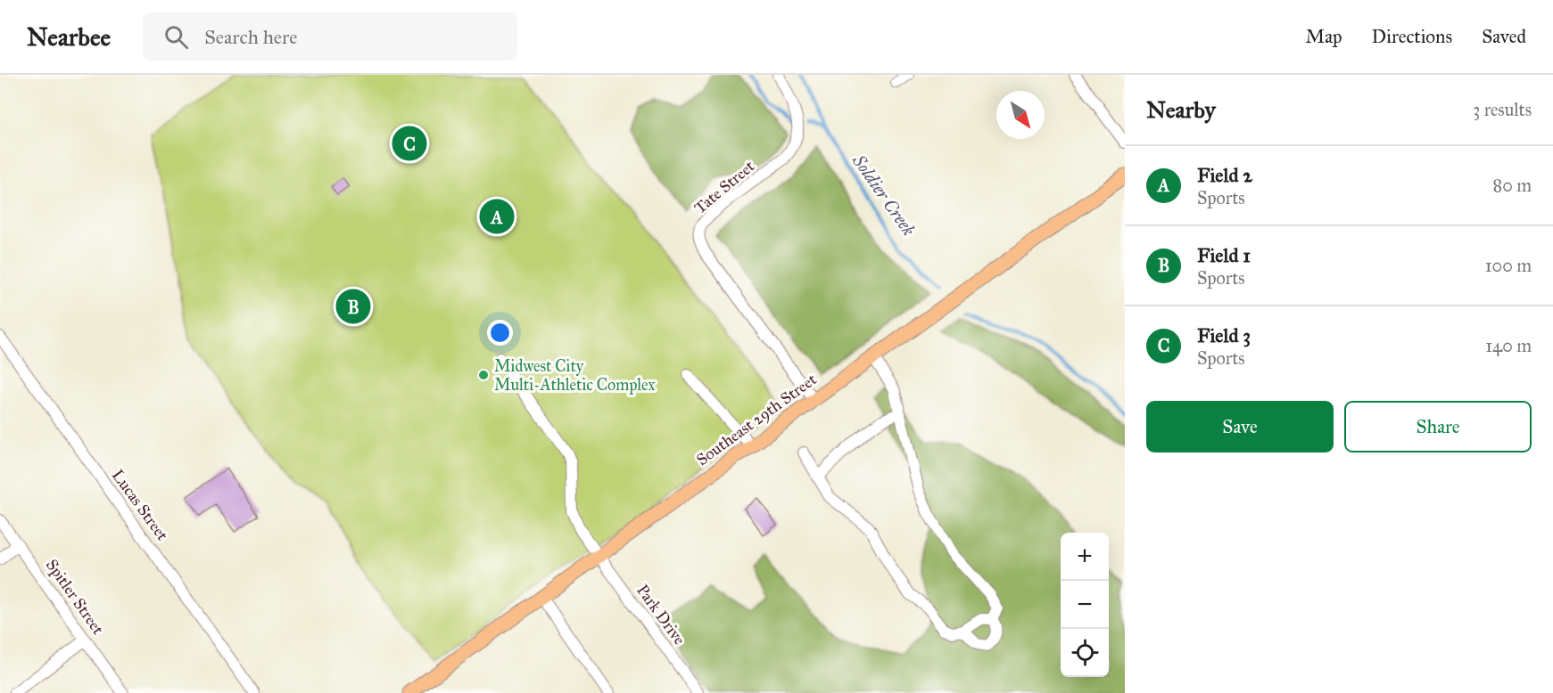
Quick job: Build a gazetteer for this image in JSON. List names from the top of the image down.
{
  "streets": {
    "main road": ["Southeast 29th Street"],
    "street": [
      "Tate Street",
      "Lucas Street",
      "Spitler Street",
      "Park Drive"
    ]
  },
  "crossings": [
    ["Tate Street", "Southeast 29th Street"],
    ["Southeast 29th Street", "Park Drive"]
  ],
  "water": ["Soldier Creek"],
  "places": ["Midwest City Multi-Athletic Complex"],
  "north": "bottom right",
  "page": {
    "header": "Nearbee",
    "search": "Search here",
    "nav": ["Map", "Directions", "Saved"],
    "heading": ["Nearby", "3 results"],
    "pins": ["C", "A", "B"],
    "list": [
      {
        "mark": "A",
        "name": "Field 2",
        "note": "Sports",
        "value": "80 m"
      },
      {
        "mark": "B",
        "name": "Field 1",
        "note": "Sports",
        "value": "100 m"
      },
      {
        "mark": "C",
        "name": "Field 3",
        "note": "Sports",
        "value": "140 m"
      }
    ],
    "buttons": ["Save", "Share"],
    "map_buttons": ["+", "−"]
  }
}
